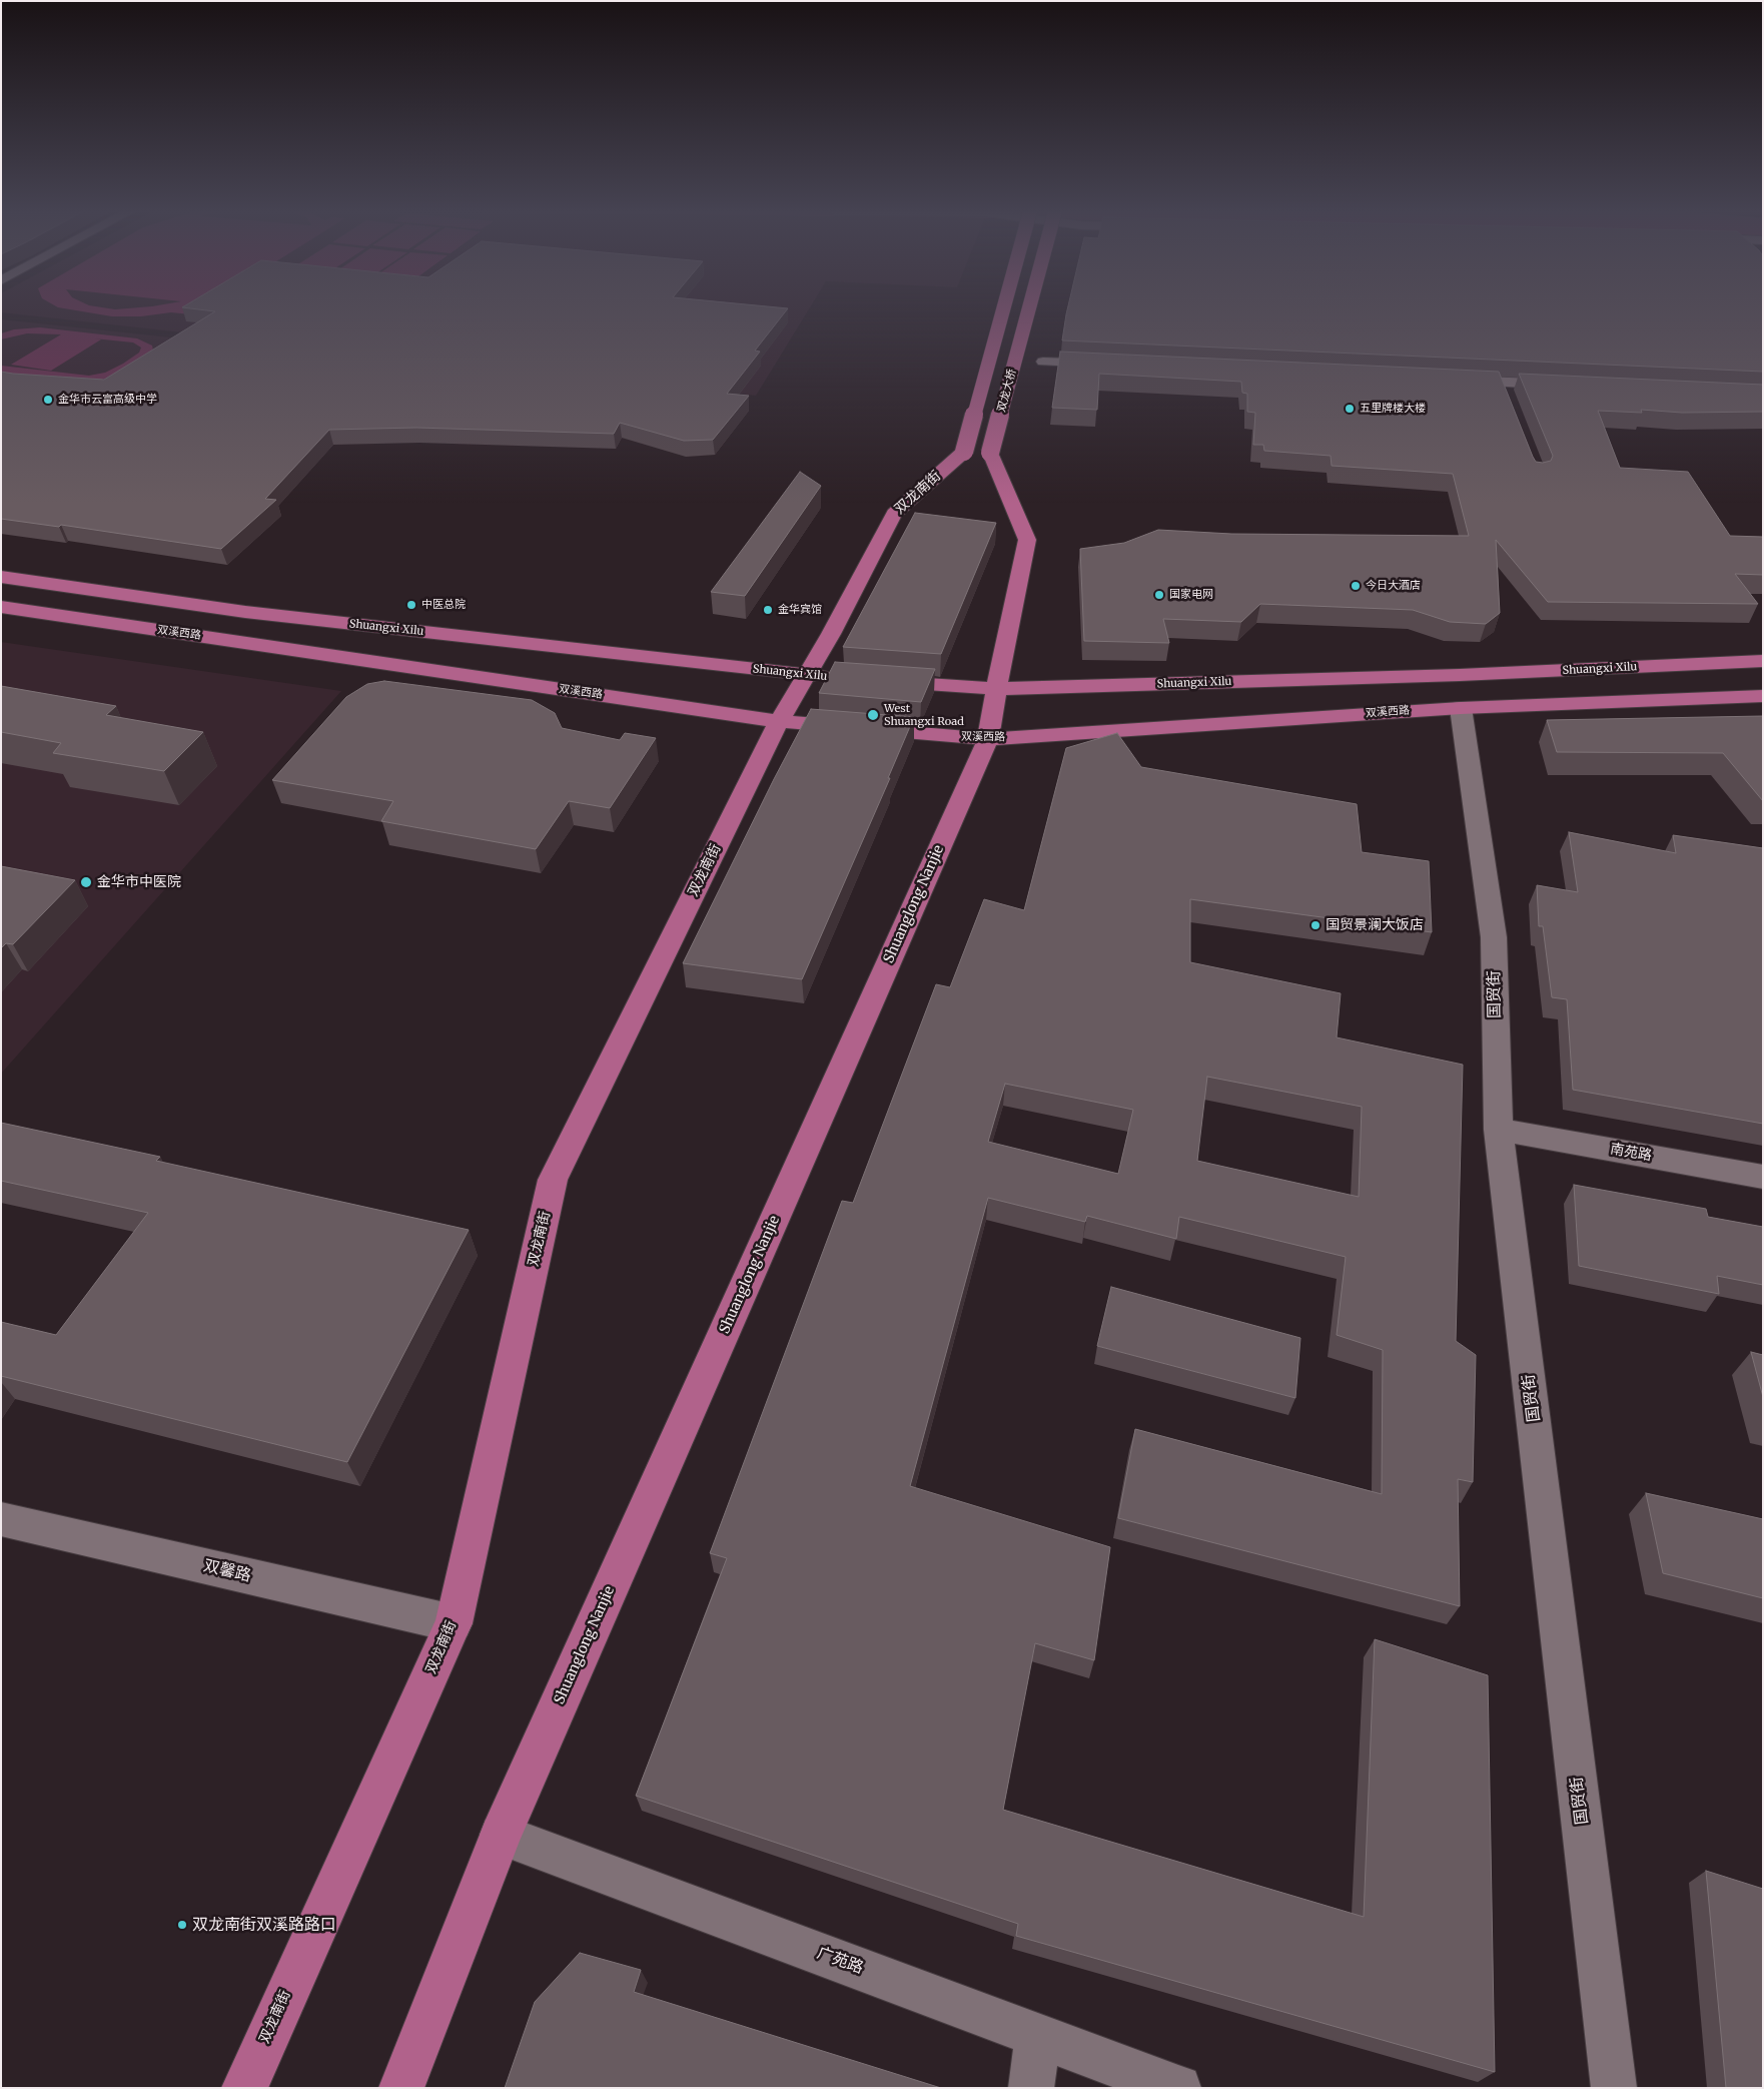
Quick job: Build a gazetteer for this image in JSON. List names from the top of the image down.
{
  "streets": {
    "main road": [
      "双龙大桥",
      "双龙南街",
      "Shuangxi Xilu",
      "双溪西路",
      "Shuanglong Nanjie"
    ],
    "street": [
      "国贸街",
      "南苑路",
      "双馨路",
      "广苑路"
    ]
  },
  "crossings": [
    ["双龙大桥", "双龙南街"],
    ["双龙大桥", "Shuanglong Nanjie"],
    ["双龙南街", "Shuangxi Xilu"],
    ["双龙南街", "双溪西路"],
    ["双龙南街", "Shuanglong Nanjie"],
    ["双龙南街", "双馨路"],
    ["Shuangxi Xilu", "Shuanglong Nanjie"],
    ["双溪西路", "Shuanglong Nanjie"],
    ["双溪西路", "国贸街"],
    ["Shuanglong Nanjie", "广苑路"],
    ["国贸街", "南苑路"]
  ],
  "places": [
    "金华市云富高级中学",
    "五里牌楼大楼",
    "今日大酒店",
    "国家电网",
    "中医总院",
    "金华宾馆",
    "West Shuangxi Road",
    "金华市中医院",
    "国贸景澜大饭店",
    "双龙南街双溪路路口"
  ]
}
